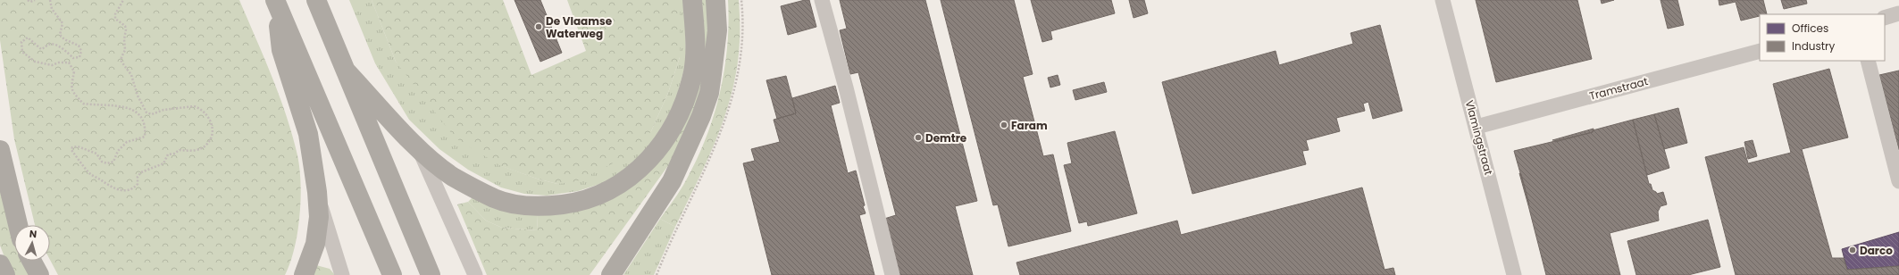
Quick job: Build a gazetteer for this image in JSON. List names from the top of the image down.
{
  "streets": {
    "street": ["Tramstraat", "Vlamingstraat"]
  },
  "crossings": [
    ["Tramstraat", "Vlamingstraat"]
  ],
  "places": [
    "De Vlaamse Waterweg",
    "Faram",
    "Demtre",
    "Darco"
  ],
  "legend": ["Offices", "Industry"],
  "north": "top"
}
